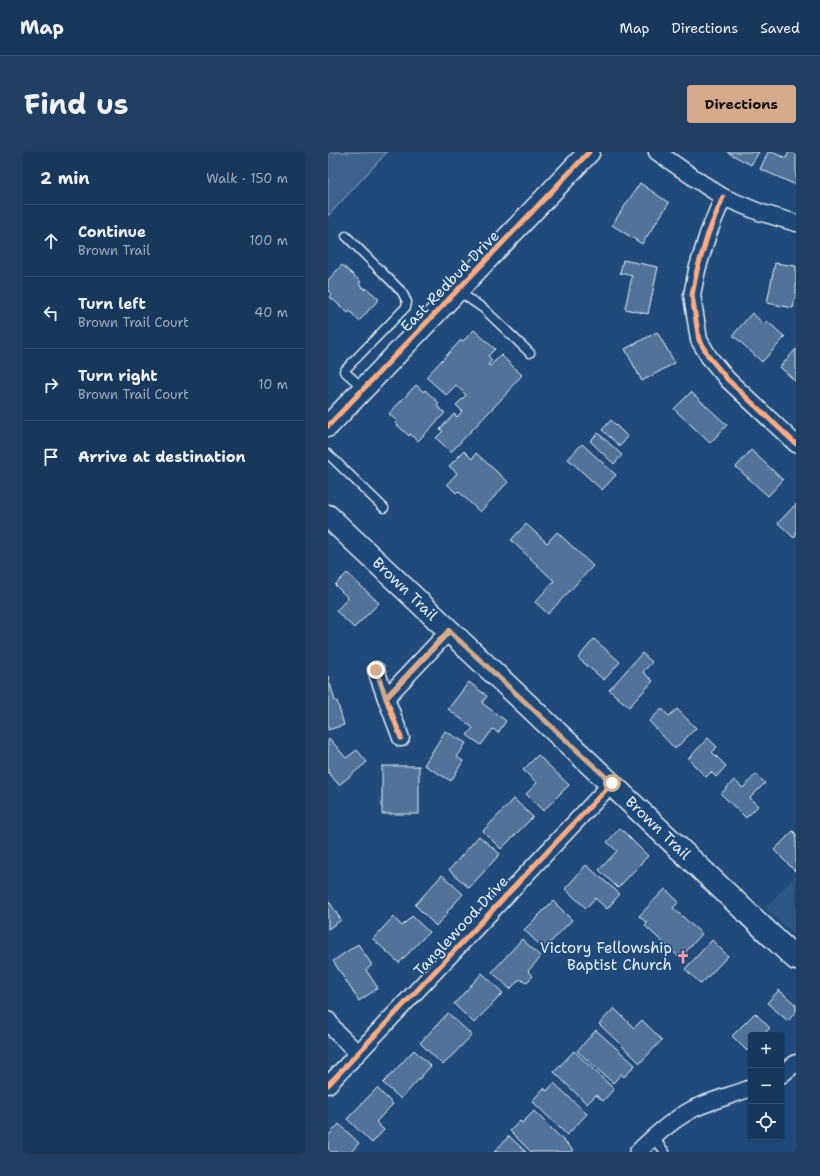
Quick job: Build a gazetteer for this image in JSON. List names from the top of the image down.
{
  "streets": {
    "main road": ["Brown Trail"],
    "street": ["East Redbud Drive", "Tanglewood Drive"]
  },
  "crossings": [
    ["Brown Trail", "Tanglewood Drive"]
  ],
  "places": {
    "church": ["Victory Fellowship Baptist Church"]
  },
  "page": {
    "header": "Map",
    "nav": ["Map", "Directions", "Saved"],
    "title": "Find us",
    "buttons": "Directions",
    "heading": ["2 min", "Walk · 150 m"],
    "list": [
      ["Continue", "Brown Trail", "100 m"],
      ["Turn left", "Brown Trail Court", "40 m"],
      ["Turn right", "Brown Trail Court", "10 m"],
      "Arrive at destination"
    ],
    "map_buttons": ["+", "−"]
  }
}
